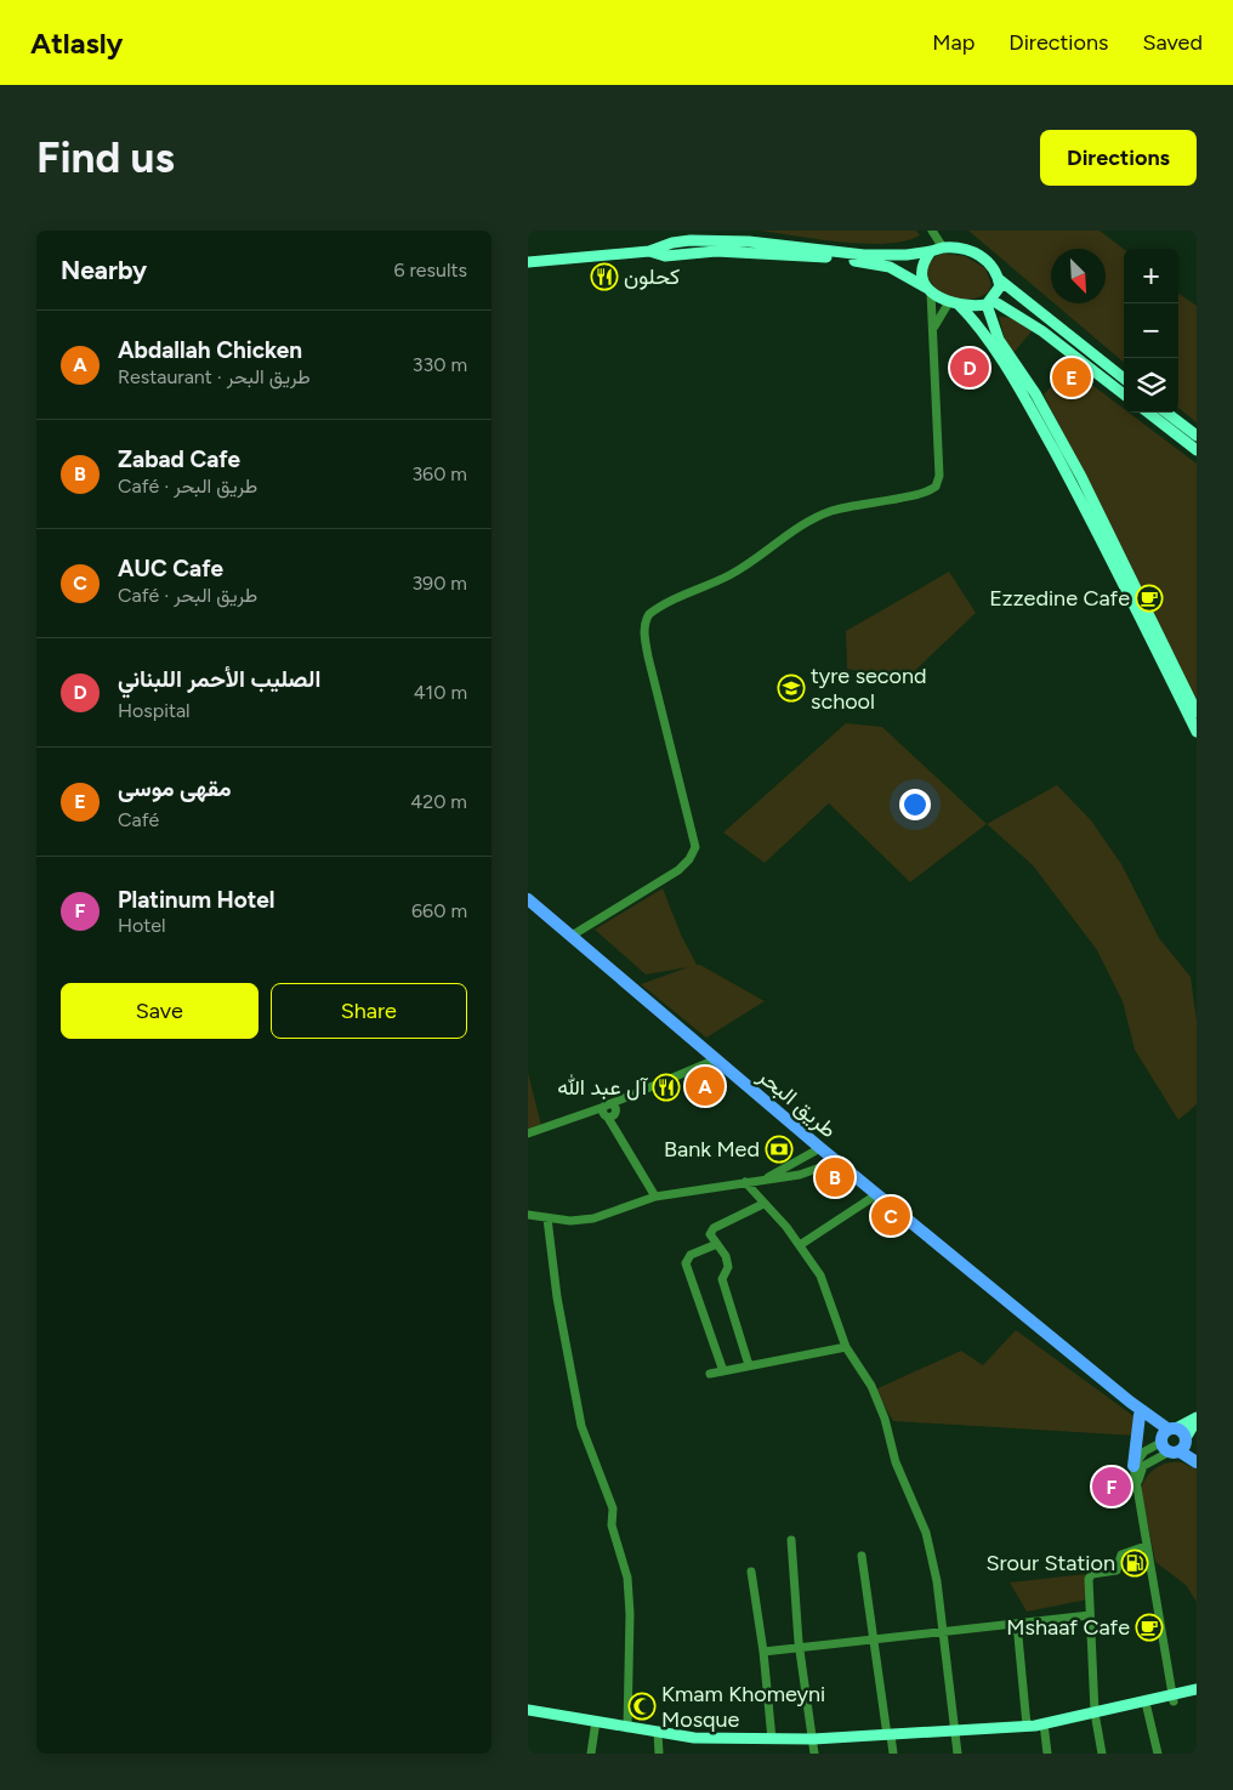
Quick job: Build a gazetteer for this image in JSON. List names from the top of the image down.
{
  "streets": {
    "highway": ["طريق البحر"]
  },
  "places": {
    "restaurant": ["كحلون", "آل عبد الله"],
    "cafe": ["Ezzedine Cafe", "Mshaaf Cafe"],
    "school or university": ["tyre second school"],
    "bank": ["Bank Med"],
    "fuel station": ["Srour Station"],
    "mosque": ["Kmam Khomeyni Mosque"]
  },
  "north": "bottom right",
  "page": {
    "header": "Atlasly",
    "nav": ["Map", "Directions", "Saved"],
    "buttons": [
      "Directions",
      ["Save", "Share"]
    ],
    "title": "Find us",
    "heading": ["Nearby", "6 results"],
    "map_buttons": ["+", "−"],
    "list": [
      {
        "mark": "A",
        "name": "Abdallah Chicken",
        "note": "Restaurant · طريق البحر",
        "value": "330 m"
      },
      {
        "mark": "B",
        "name": "Zabad Cafe",
        "note": "Café · طريق البحر",
        "value": "360 m"
      },
      {
        "mark": "C",
        "name": "AUC Cafe",
        "note": "Café · طريق البحر",
        "value": "390 m"
      },
      {
        "mark": "D",
        "name": "الصليب الأحمر اللبناني",
        "note": "Hospital",
        "value": "410 m"
      },
      {
        "mark": "E",
        "name": "مقهى موسى",
        "note": "Café",
        "value": "420 m"
      },
      {
        "mark": "F",
        "name": "Platinum Hotel",
        "note": "Hotel",
        "value": "660 m"
      }
    ],
    "pins": [
      "D",
      "E",
      "A",
      "B",
      "C",
      "F"
    ]
  }
}
